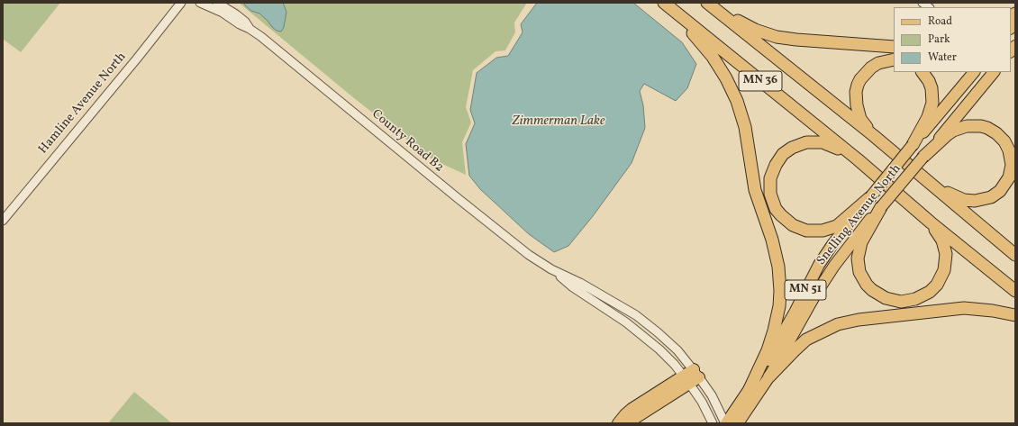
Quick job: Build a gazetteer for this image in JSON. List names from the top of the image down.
{
  "streets": {
    "highway": ["MN 36"],
    "main road": ["Snelling Avenue North", "MN 51"],
    "street": ["Hamline Avenue North", "County Road B2"]
  },
  "crossings": [
    ["County Road B2", "Snelling Avenue North"]
  ],
  "water": ["Zimmerman Lake"],
  "legend": ["Road", "Park", "Water"]
}
